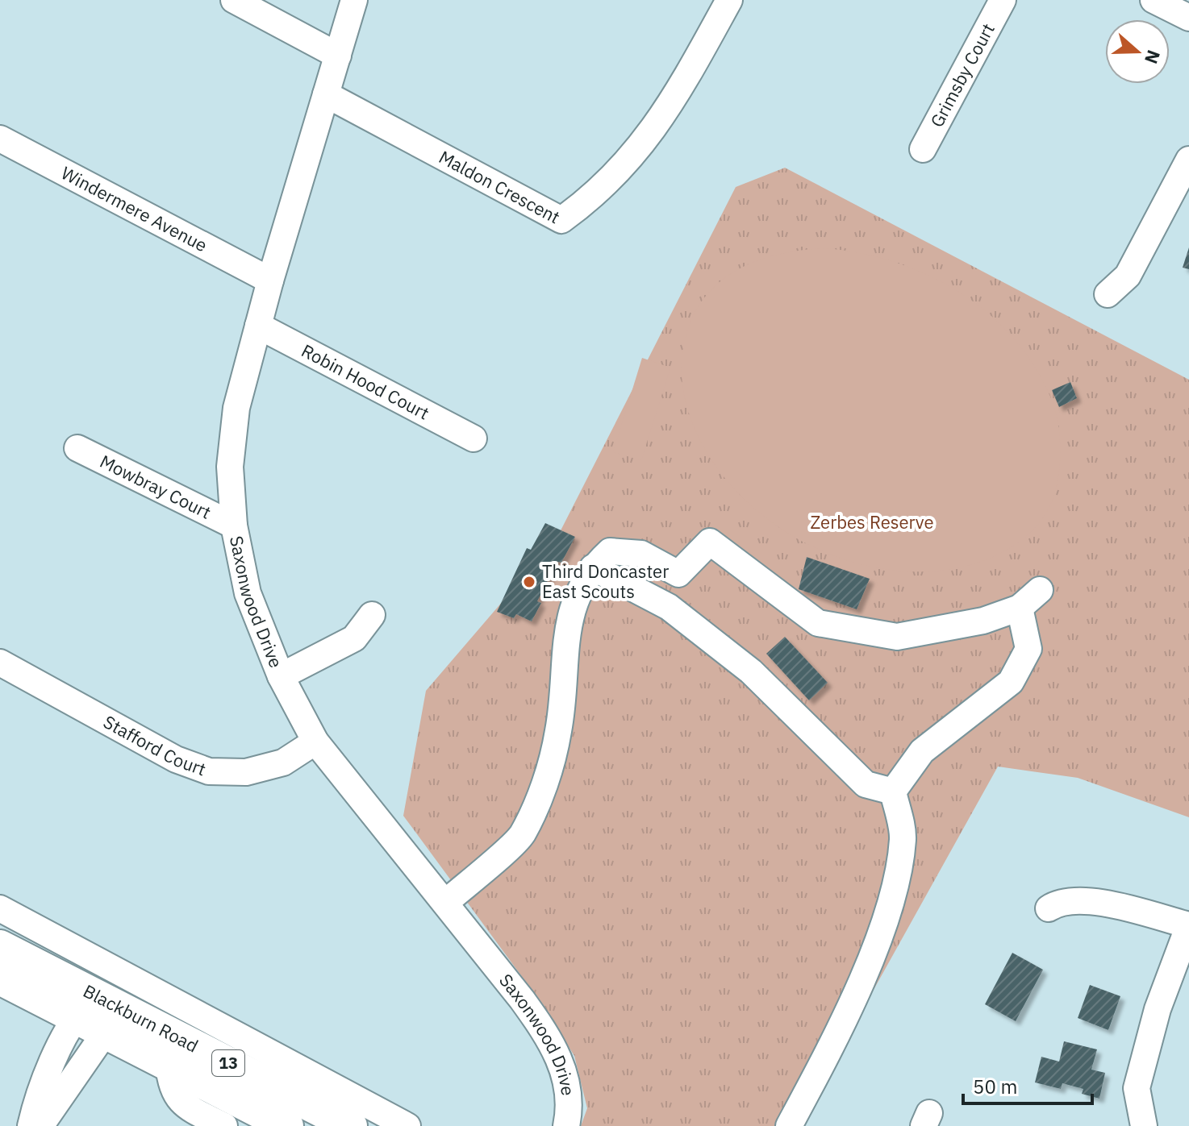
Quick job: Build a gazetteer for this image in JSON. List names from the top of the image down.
{
  "streets": {
    "main road": ["Blackburn Road", "13"],
    "street": [
      "Grimsby Court",
      "Maldon Crescent",
      "Windermere Avenue",
      "Robin Hood Court",
      "Mowbray Court",
      "Saxonwood Drive",
      "Stafford Court"
    ]
  },
  "crossings": [
    ["Maldon Crescent", "Saxonwood Drive"],
    ["Windermere Avenue", "Saxonwood Drive"],
    ["Robin Hood Court", "Saxonwood Drive"],
    ["Mowbray Court", "Saxonwood Drive"],
    ["Saxonwood Drive", "Stafford Court"]
  ],
  "parks": ["Zerbes Reserve"],
  "places": ["Third Doncaster East Scouts"],
  "scale_bar": "50 m",
  "north": "right"
}
